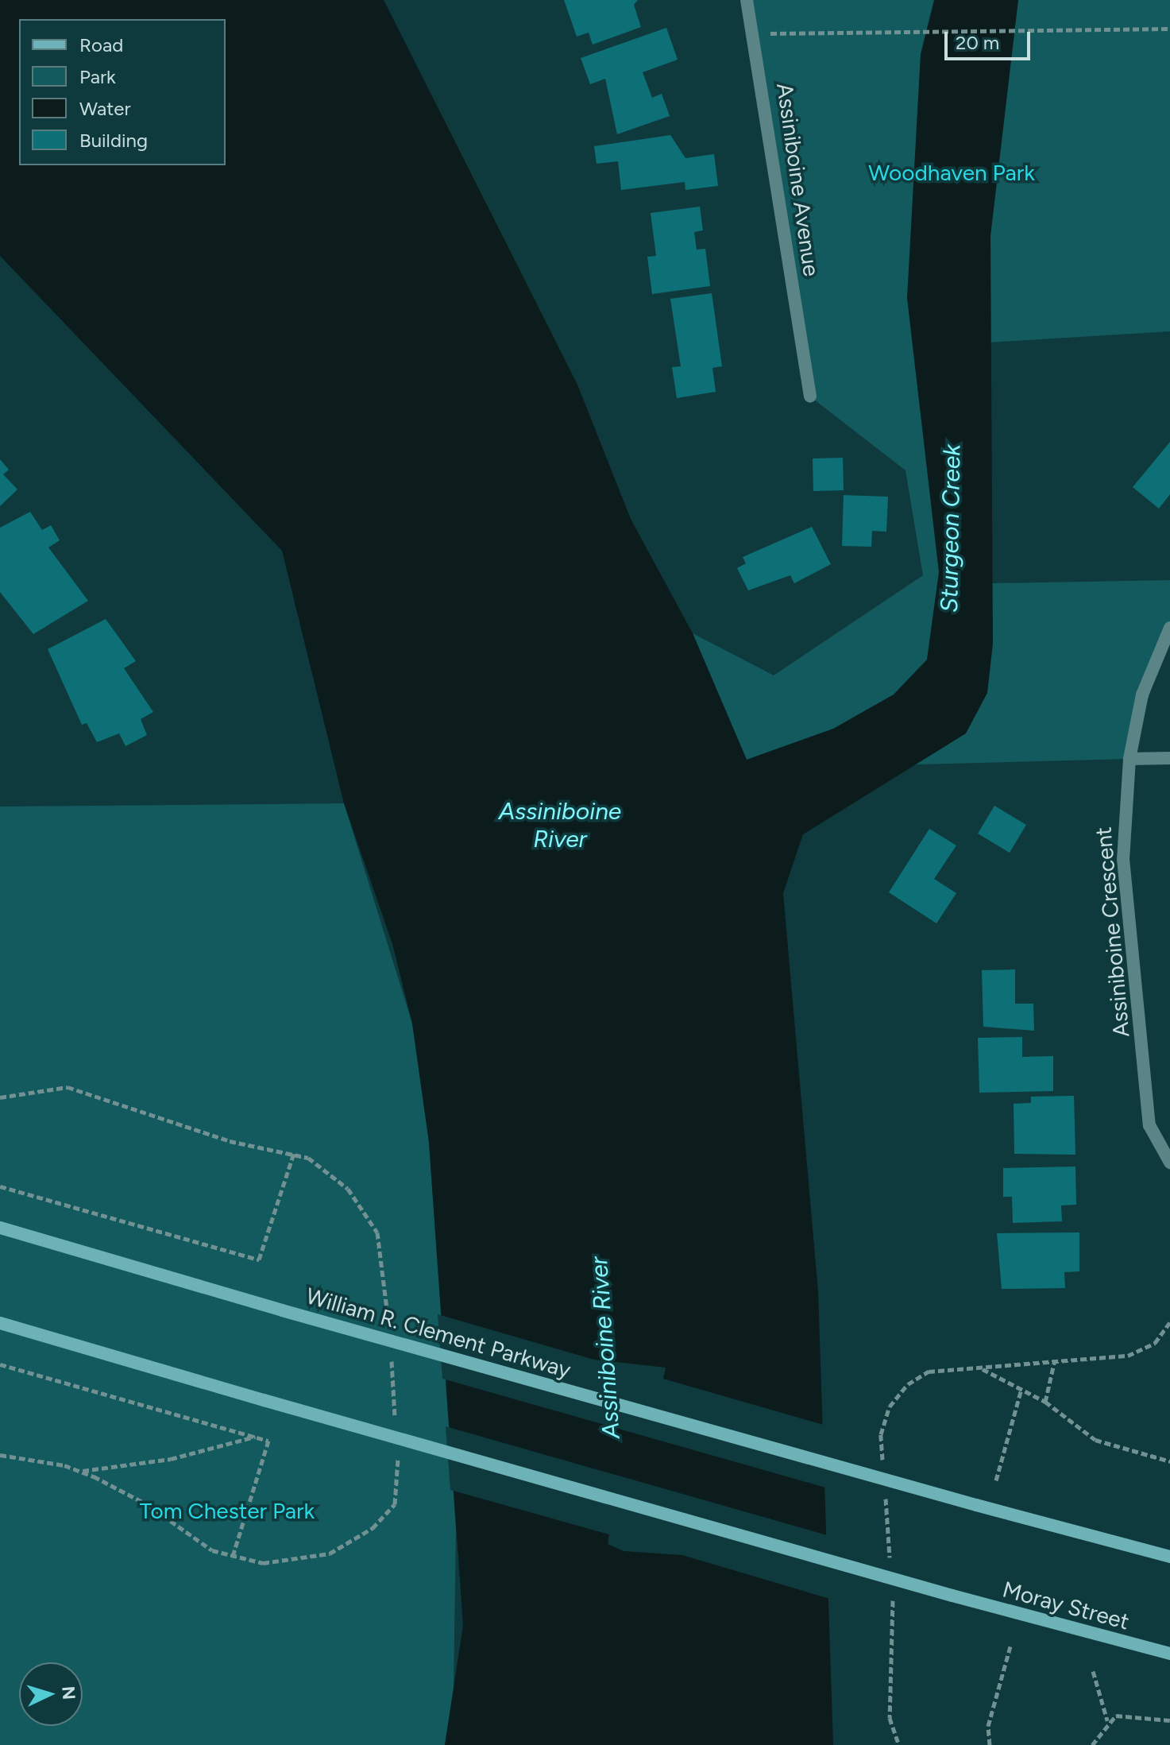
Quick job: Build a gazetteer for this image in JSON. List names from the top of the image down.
{
  "streets": {
    "main road": ["William R. Clement Parkway", "Moray Street"],
    "street": ["Assiniboine Avenue", "Assiniboine Crescent"]
  },
  "water": ["Sturgeon Creek", "Assiniboine River"],
  "parks": ["Woodhaven Park", "Tom Chester Park"],
  "legend": [
    "Road",
    "Park",
    "Water",
    "Building"
  ],
  "scale_bar": "20 m",
  "north": "right"
}
